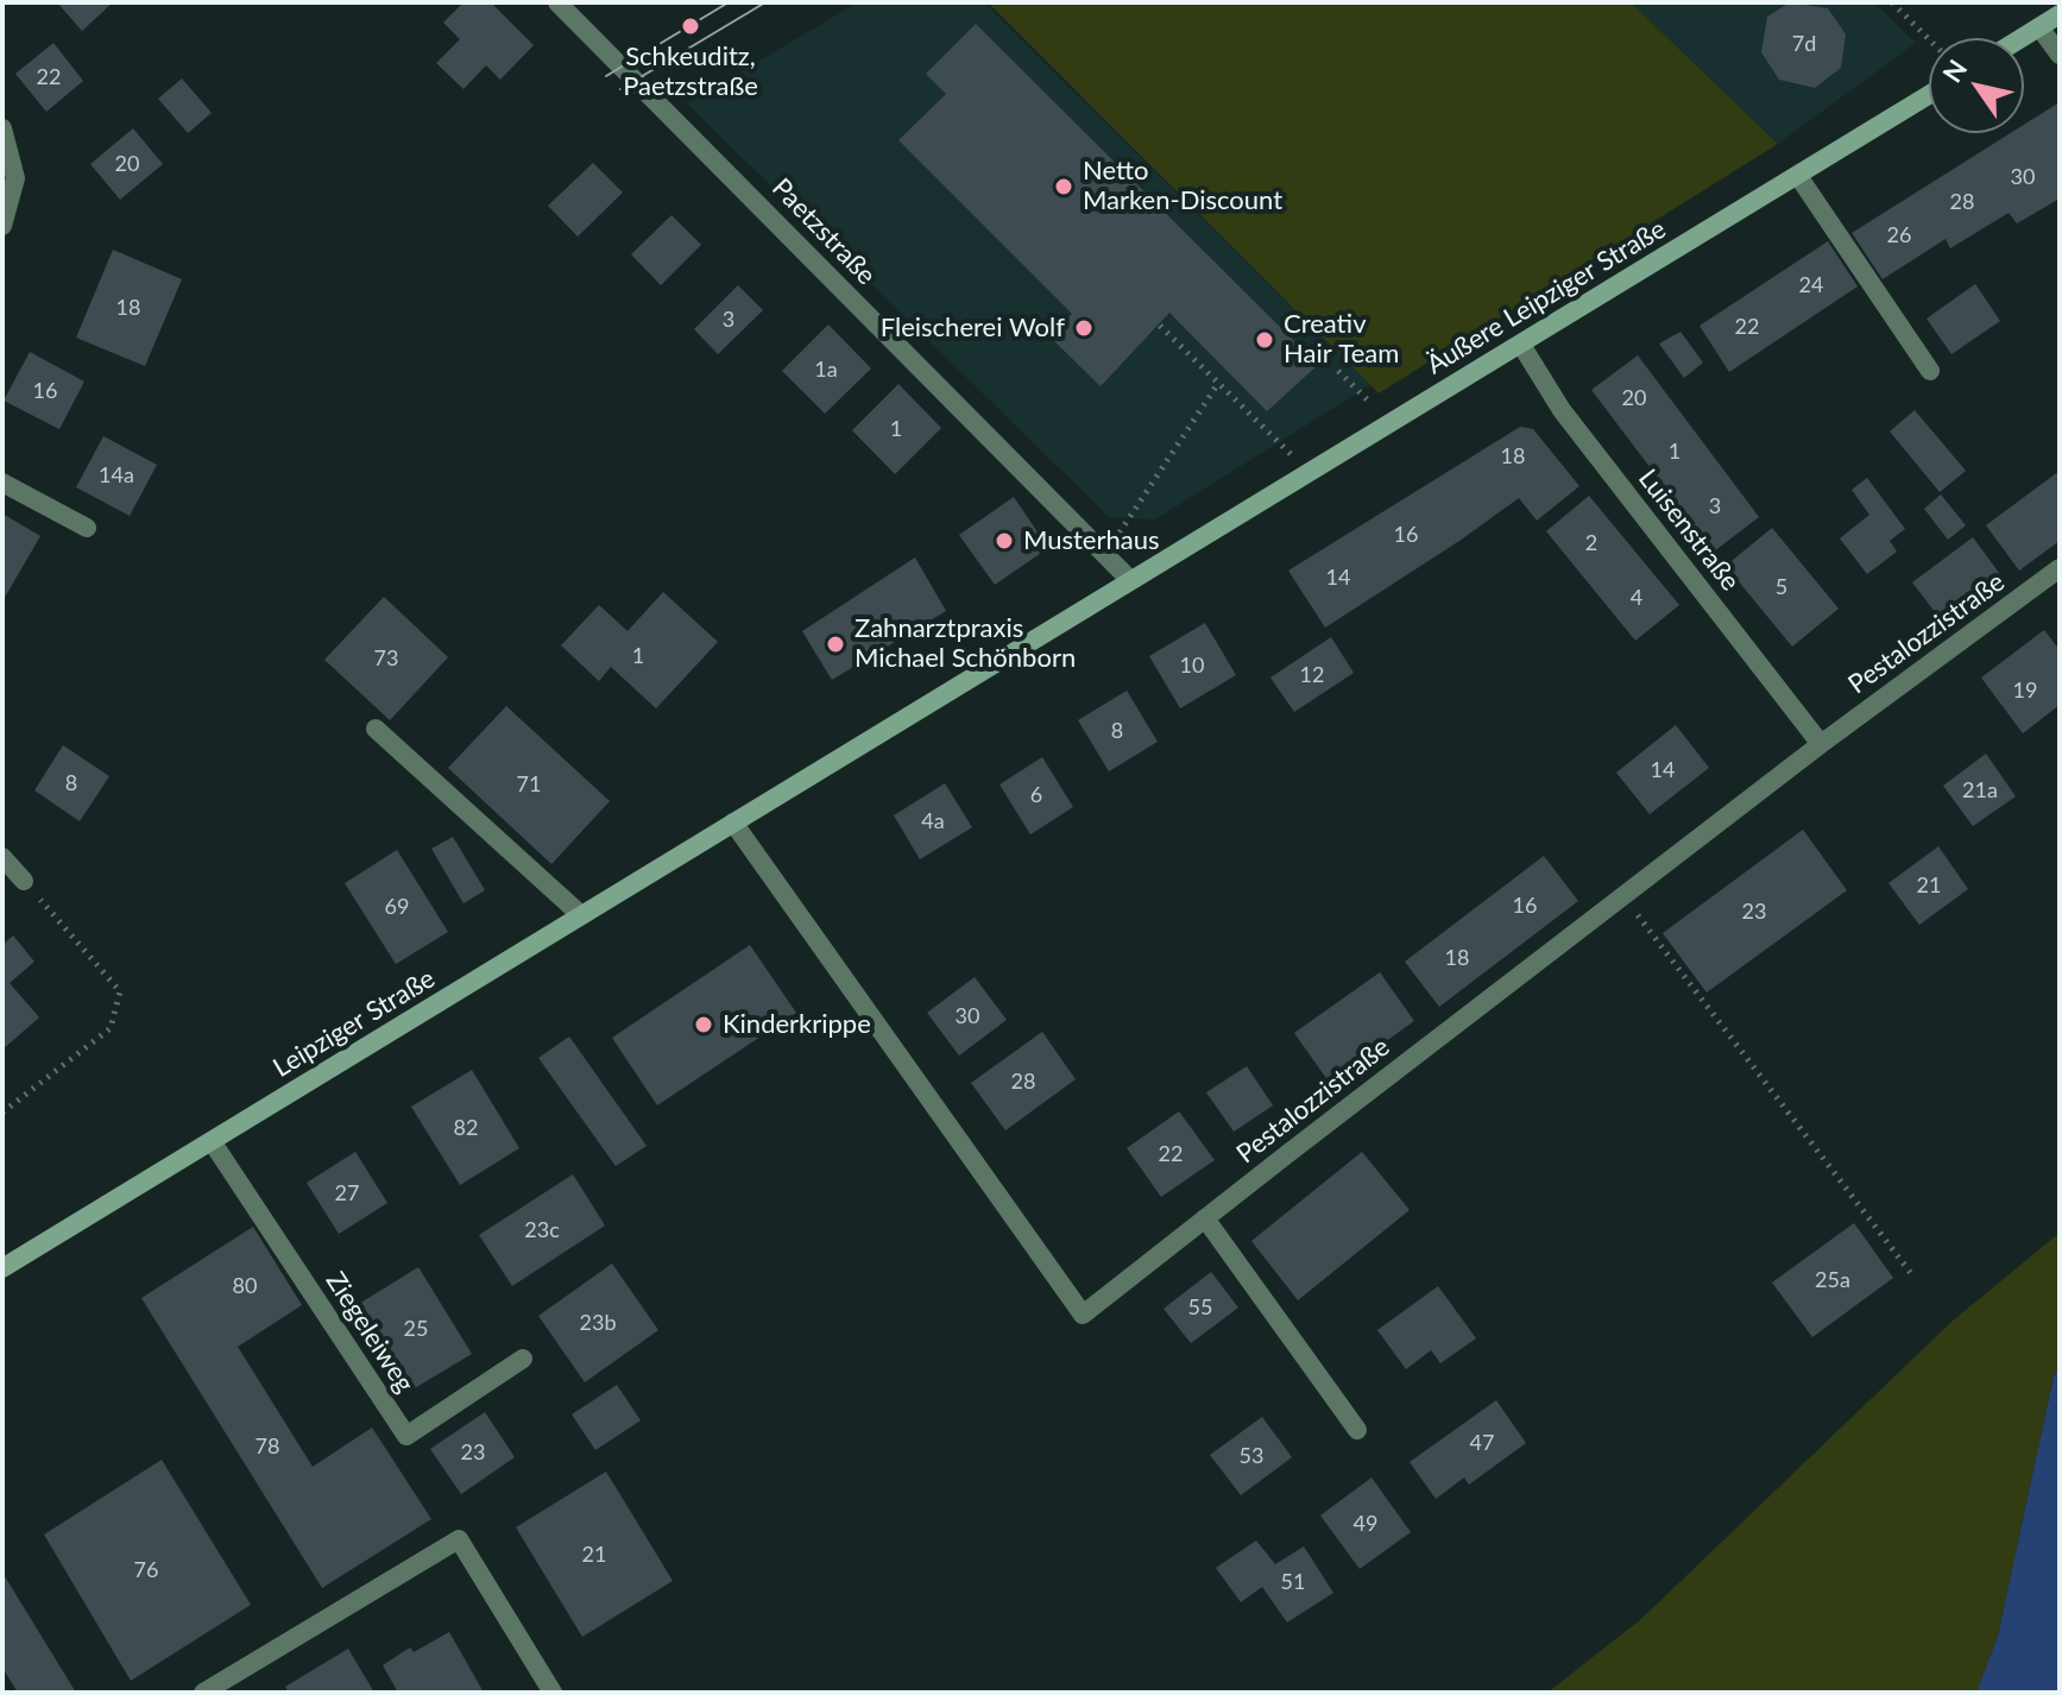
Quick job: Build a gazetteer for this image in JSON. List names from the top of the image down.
{
  "streets": {
    "street": [
      "Paetzstraße",
      "Äußere Leipziger Straße",
      "Luisenstraße",
      "Pestalozzistraße",
      "Leipziger Straße",
      "Ziegeleiweg"
    ]
  },
  "crossings": [
    ["Paetzstraße", "Äußere Leipziger Straße"],
    ["Äußere Leipziger Straße", "Luisenstraße"],
    ["Äußere Leipziger Straße", "Pestalozzistraße"],
    ["Äußere Leipziger Straße", "Leipziger Straße"],
    ["Luisenstraße", "Pestalozzistraße"],
    ["Pestalozzistraße", "Leipziger Straße"],
    ["Leipziger Straße", "Ziegeleiweg"]
  ],
  "places": [
    "Schkeuditz, Paetzstraße",
    "Netto Marken-Discount",
    "Fleischerei Wolf",
    "Creativ Hair Team",
    "Musterhaus",
    "Zahnarztpraxis Michael Schönborn",
    "Kinderkrippe"
  ],
  "house_numbers": [
    "7d",
    "22",
    "20",
    "30",
    "28",
    "26",
    "24",
    "18",
    "3",
    "22",
    "1a",
    "16",
    "20",
    "1",
    "1",
    "18",
    "14a",
    "3",
    "16",
    "2",
    "14",
    "5",
    "4",
    "1",
    "73",
    "10",
    "12",
    "19",
    "8",
    "14",
    "8",
    "71",
    "21a",
    "6",
    "4a",
    "21",
    "16",
    "69",
    "23",
    "18",
    "30",
    "28",
    "82",
    "22",
    "27",
    "23c",
    "25a",
    "80",
    "55",
    "23b",
    "25",
    "47",
    "78",
    "23",
    "53",
    "49",
    "21",
    "76",
    "51"
  ],
  "north": "top left"
}
